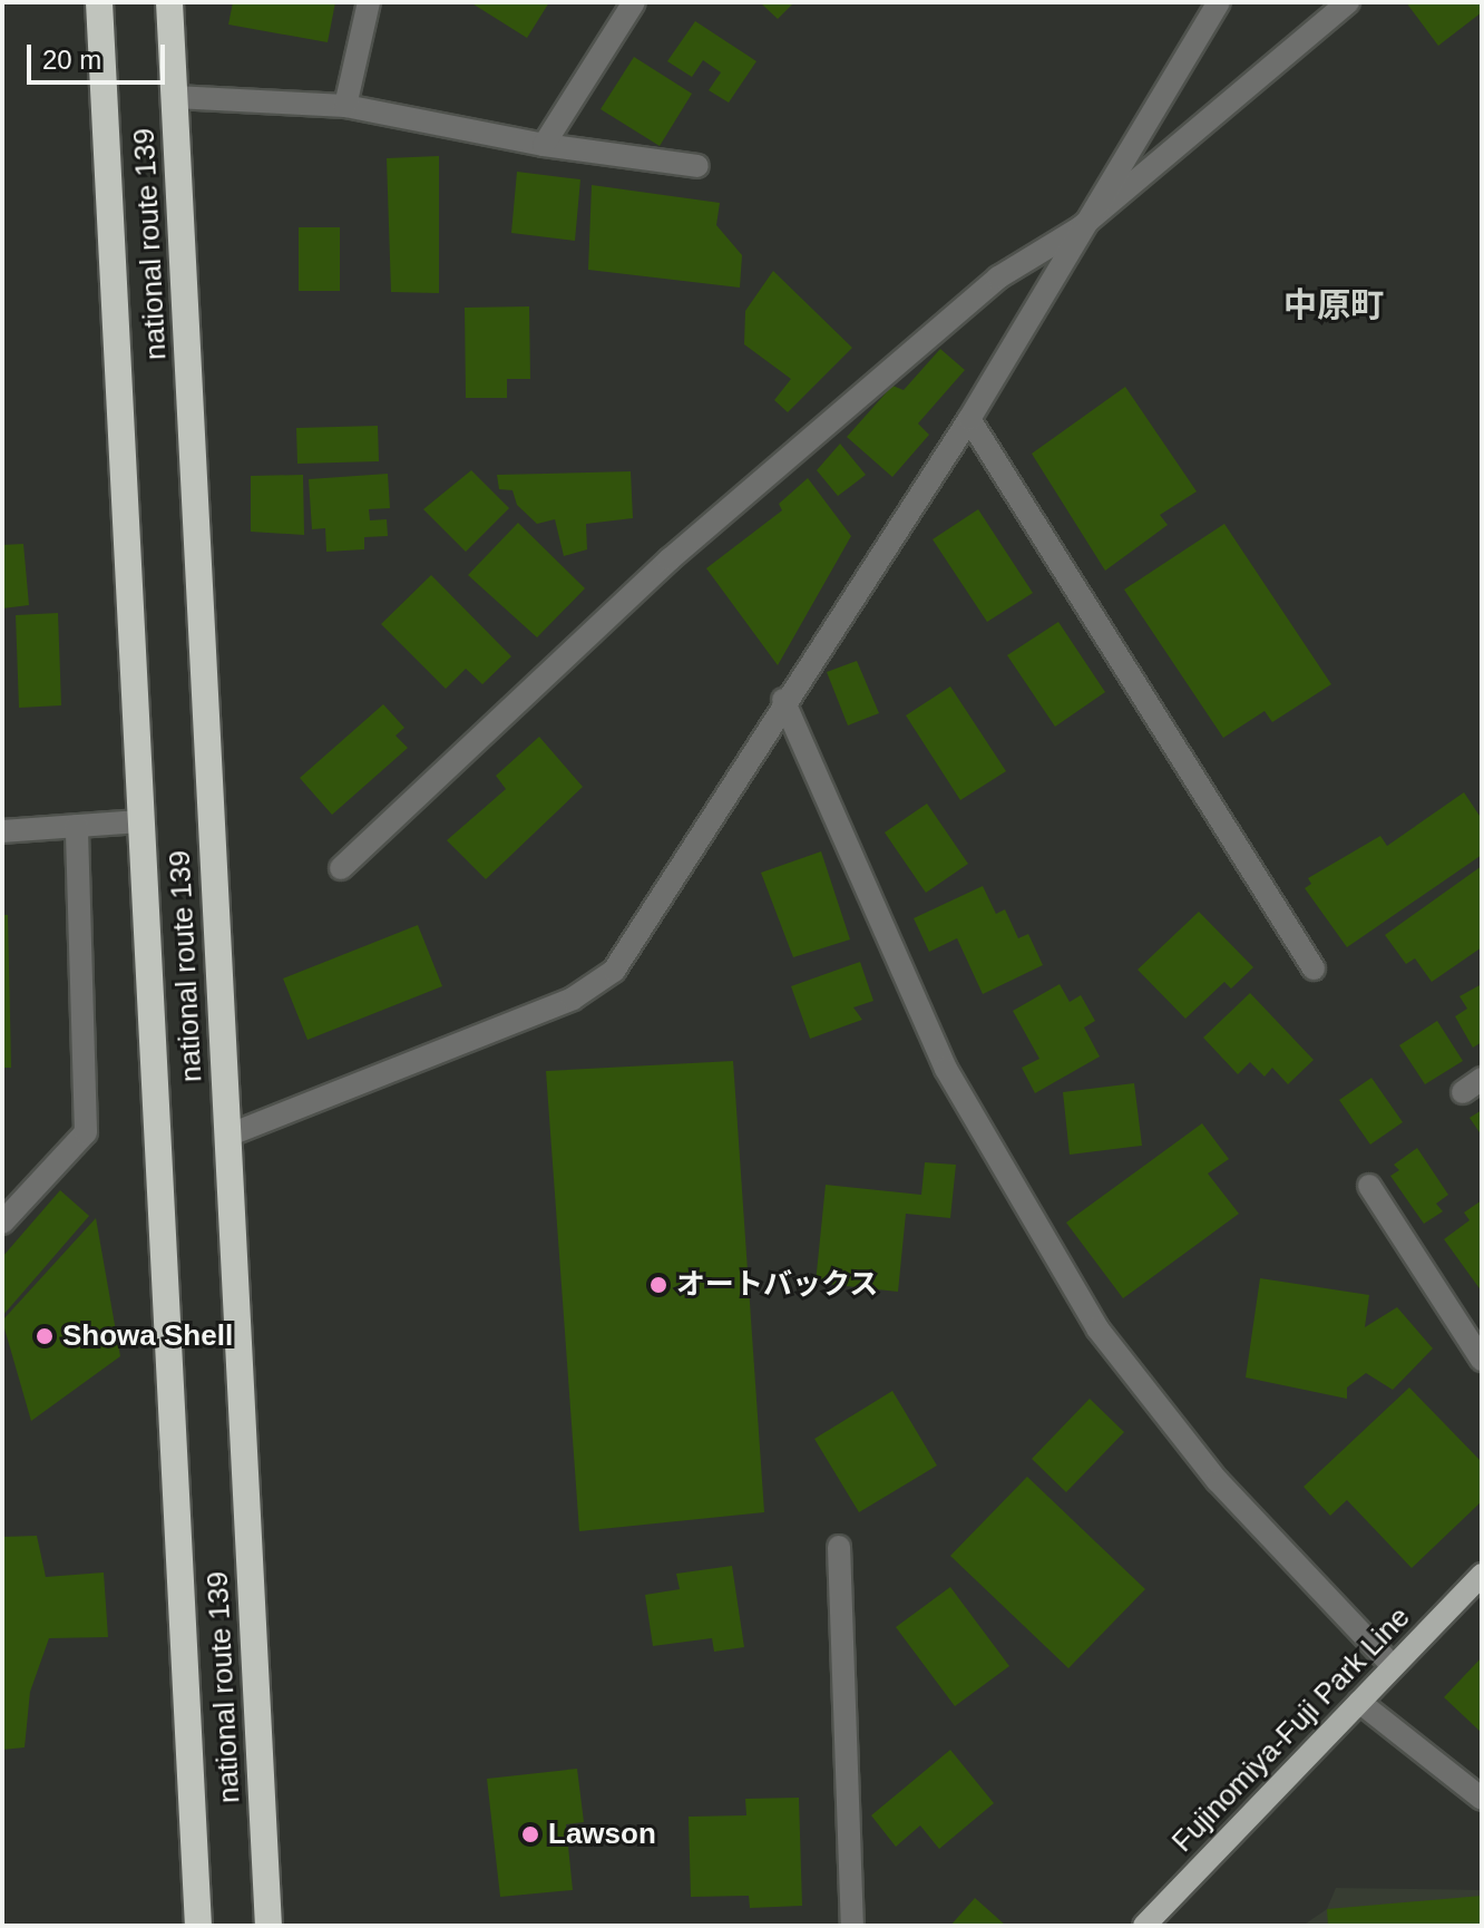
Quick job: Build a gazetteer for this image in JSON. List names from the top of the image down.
{
  "streets": {
    "highway": ["national route 139"],
    "main road": ["Fujinomiya-Fuji Park Line"]
  },
  "districts": ["中原町"],
  "places": ["オートバックス", "Showa Shell", "Lawson"],
  "scale_bar": "20 m"
}
